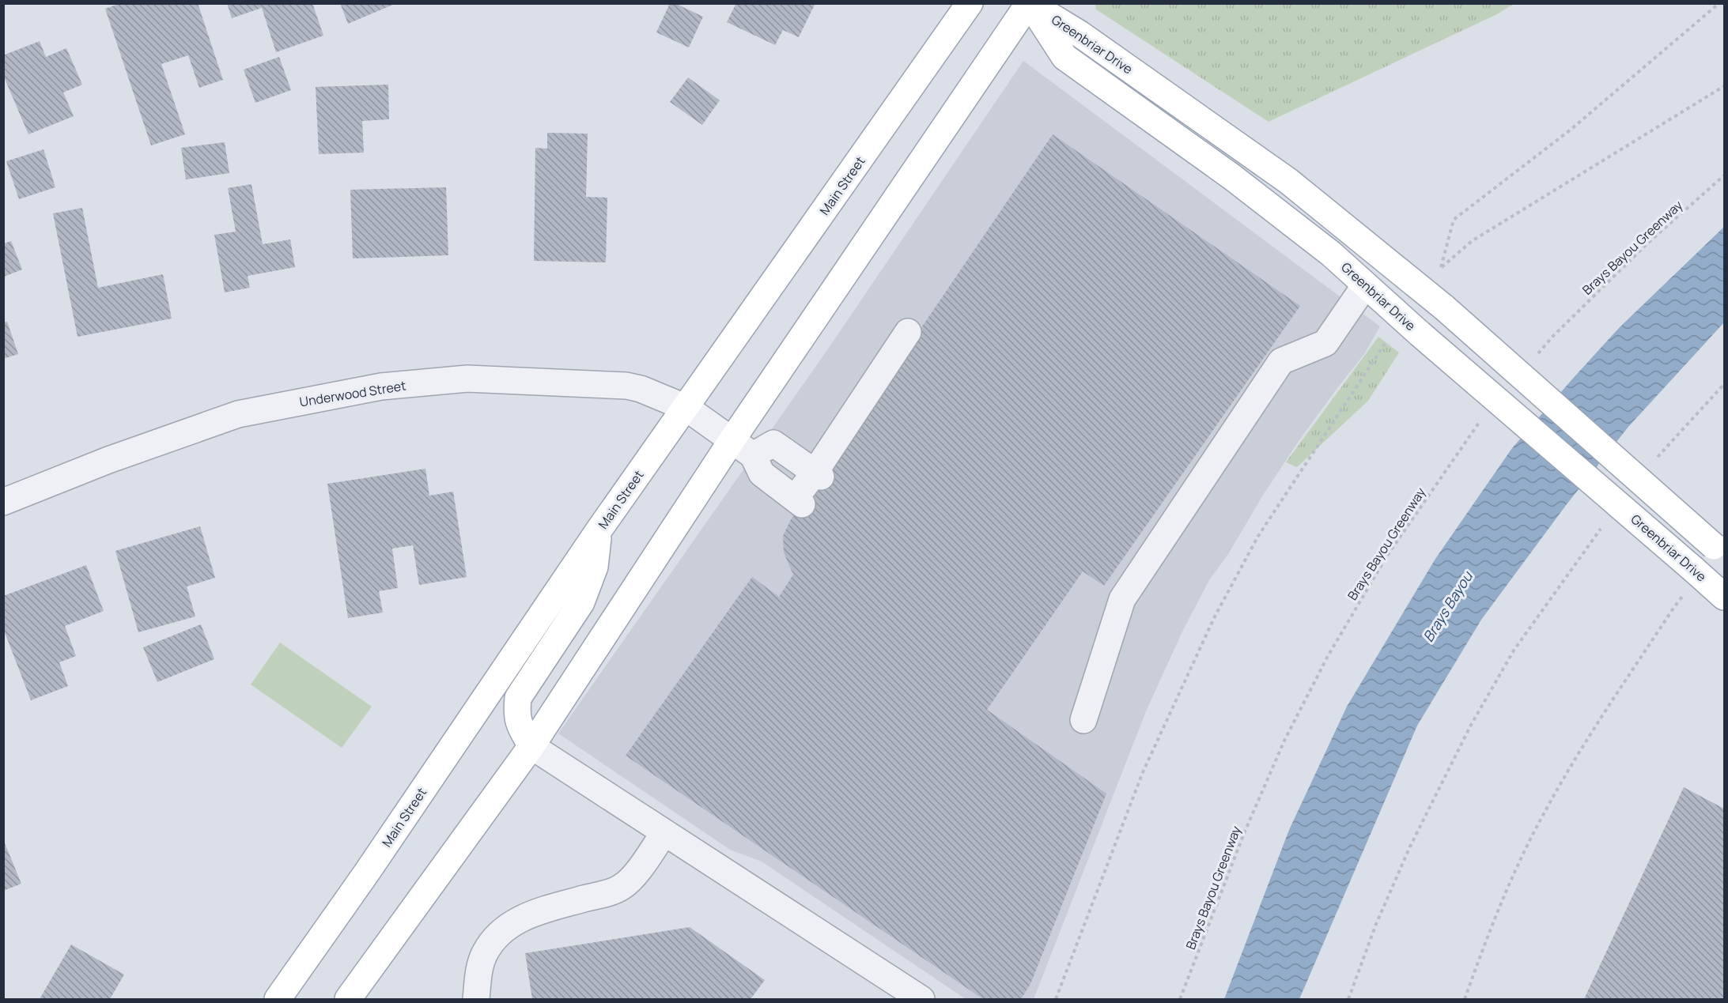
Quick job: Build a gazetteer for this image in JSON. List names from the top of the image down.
{
  "streets": {
    "main road": ["Greenbriar Drive", "Main Street"],
    "street": ["Underwood Street"],
    "path": ["Brays Bayou Greenway"]
  },
  "crossings": [
    ["Main Street", "Underwood Street"]
  ],
  "water": ["Brays Bayou"]
}
